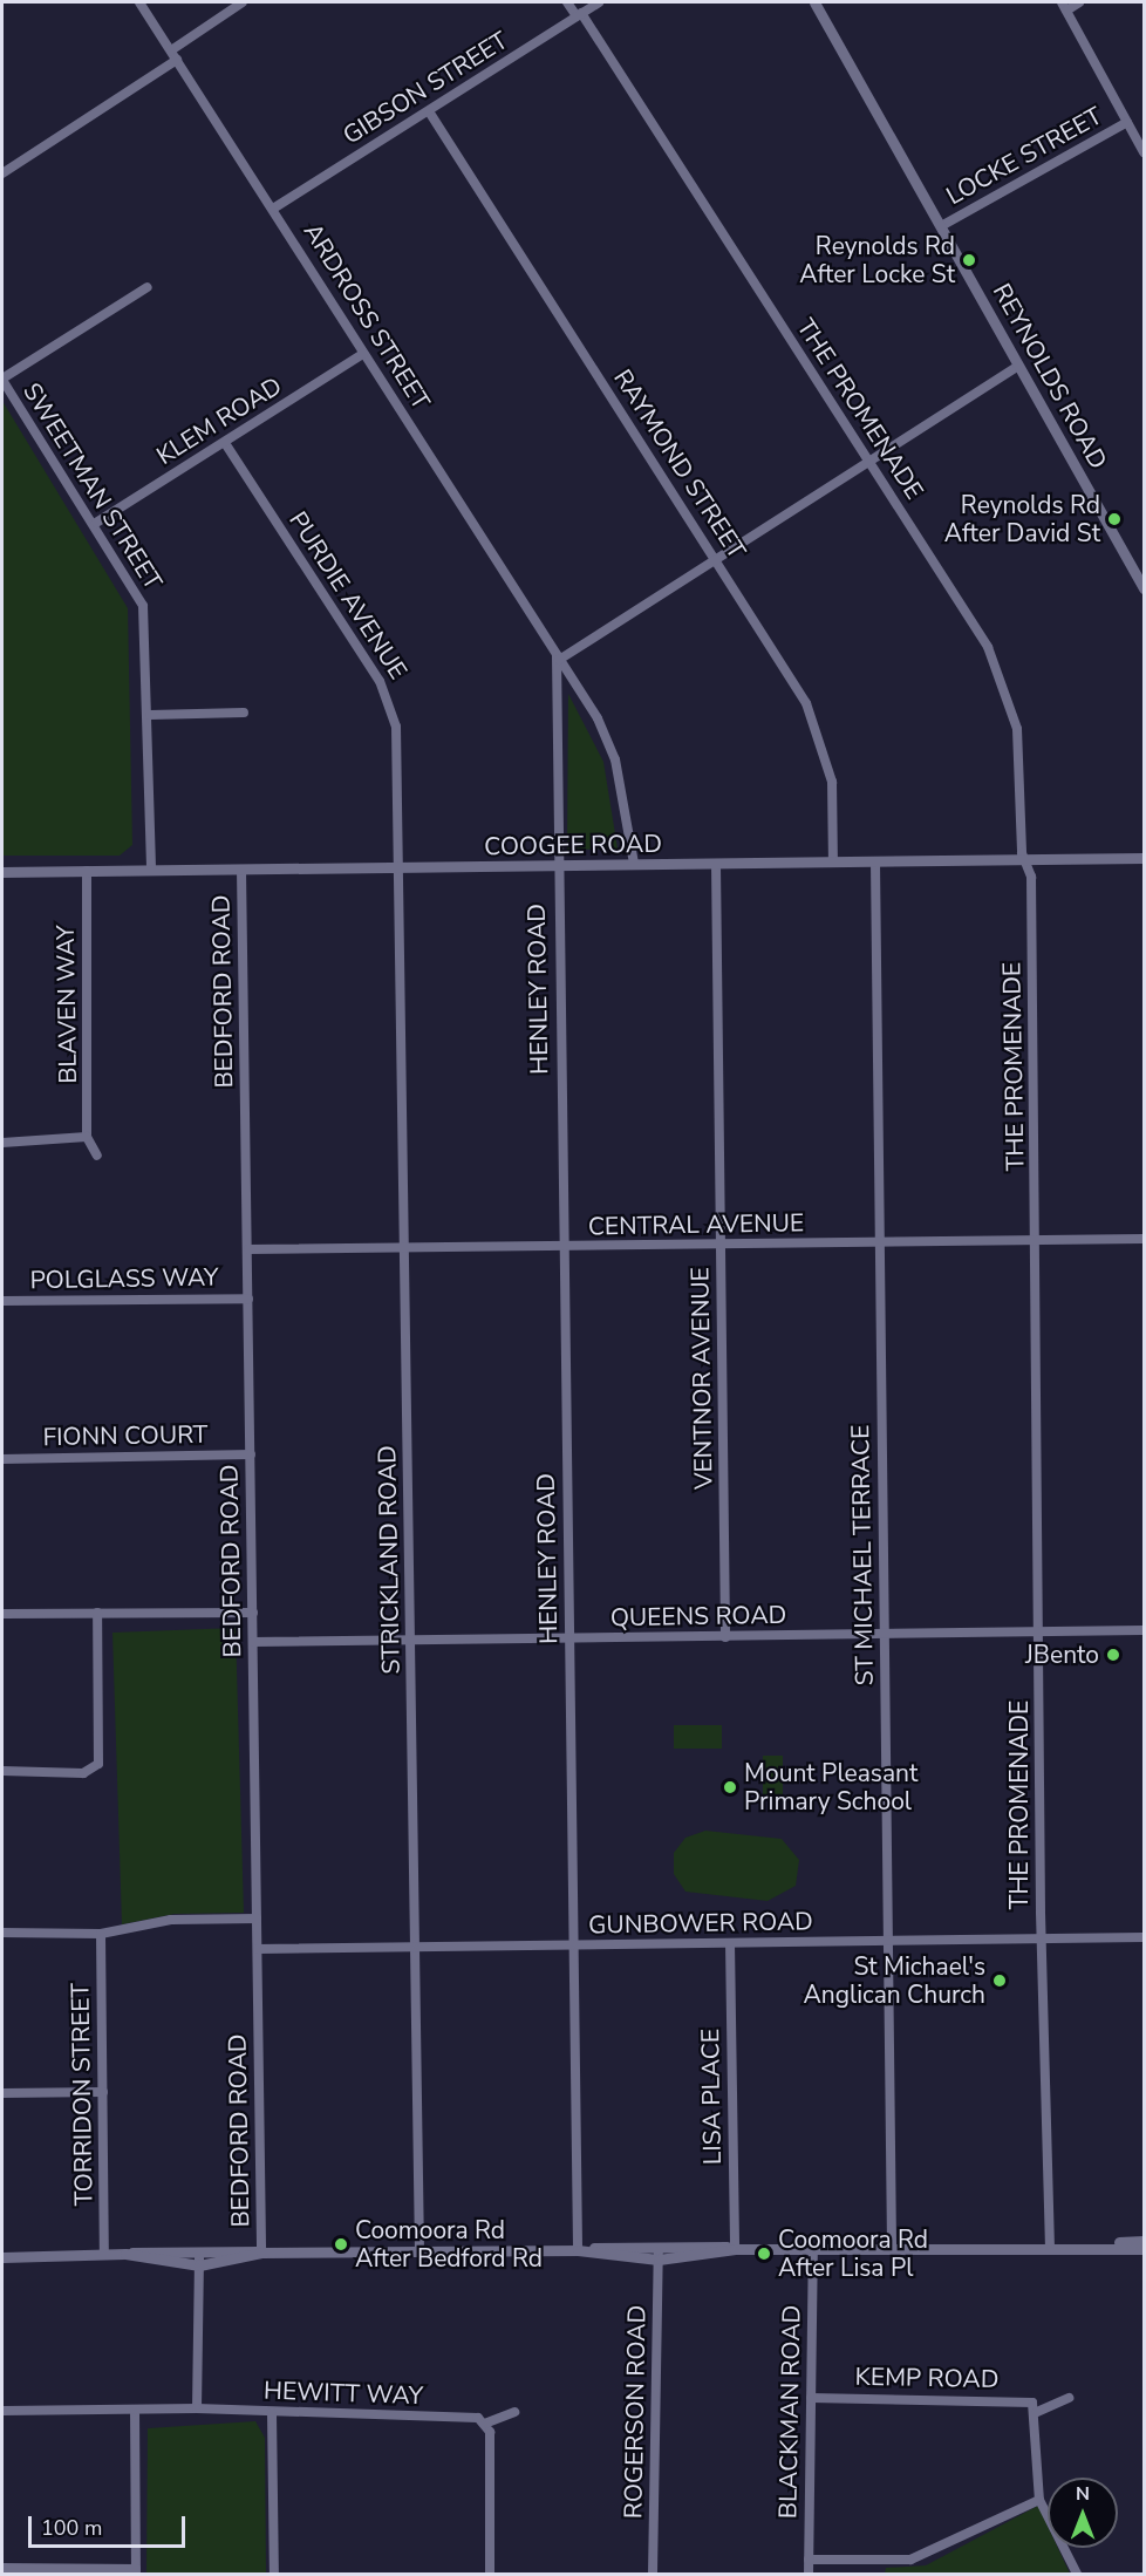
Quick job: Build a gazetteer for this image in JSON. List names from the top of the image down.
{
  "streets": {
    "street": [
      "GIBSON STREET",
      "LOCKE STREET",
      "ARDROSS STREET",
      "REYNOLDS ROAD",
      "THE PROMENADE",
      "KLEM ROAD",
      "RAYMOND STREET",
      "SWEETMAN STREET",
      "PURDIE AVENUE",
      "COOGEE ROAD",
      "HENLEY ROAD",
      "BEDFORD ROAD",
      "BLAVEN WAY",
      "CENTRAL AVENUE",
      "POLGLASS WAY",
      "VENTNOR AVENUE",
      "FIONN COURT",
      "ST MICHAEL TERRACE",
      "STRICKLAND ROAD",
      "QUEENS ROAD",
      "GUNBOWER ROAD",
      "TORRIDON STREET",
      "LISA PLACE",
      "KEMP ROAD",
      "HEWITT WAY",
      "ROGERSON ROAD",
      "BLACKMAN ROAD"
    ]
  },
  "crossings": [
    ["GIBSON STREET", "ARDROSS STREET"],
    ["GIBSON STREET", "THE PROMENADE"],
    ["GIBSON STREET", "RAYMOND STREET"],
    ["LOCKE STREET", "REYNOLDS ROAD"],
    ["ARDROSS STREET", "KLEM ROAD"],
    ["ARDROSS STREET", "COOGEE ROAD"],
    ["THE PROMENADE", "COOGEE ROAD"],
    ["THE PROMENADE", "CENTRAL AVENUE"],
    ["THE PROMENADE", "QUEENS ROAD"],
    ["THE PROMENADE", "GUNBOWER ROAD"],
    ["KLEM ROAD", "SWEETMAN STREET"],
    ["KLEM ROAD", "PURDIE AVENUE"],
    ["RAYMOND STREET", "COOGEE ROAD"],
    ["SWEETMAN STREET", "COOGEE ROAD"],
    ["PURDIE AVENUE", "COOGEE ROAD"],
    ["PURDIE AVENUE", "STRICKLAND ROAD"],
    ["COOGEE ROAD", "HENLEY ROAD"],
    ["COOGEE ROAD", "BEDFORD ROAD"],
    ["COOGEE ROAD", "BLAVEN WAY"],
    ["COOGEE ROAD", "VENTNOR AVENUE"],
    ["COOGEE ROAD", "ST MICHAEL TERRACE"],
    ["COOGEE ROAD", "STRICKLAND ROAD"],
    ["HENLEY ROAD", "CENTRAL AVENUE"],
    ["HENLEY ROAD", "QUEENS ROAD"],
    ["HENLEY ROAD", "GUNBOWER ROAD"],
    ["BEDFORD ROAD", "CENTRAL AVENUE"],
    ["BEDFORD ROAD", "POLGLASS WAY"],
    ["BEDFORD ROAD", "FIONN COURT"],
    ["BEDFORD ROAD", "QUEENS ROAD"],
    ["BEDFORD ROAD", "GUNBOWER ROAD"],
    ["CENTRAL AVENUE", "VENTNOR AVENUE"],
    ["CENTRAL AVENUE", "ST MICHAEL TERRACE"],
    ["CENTRAL AVENUE", "STRICKLAND ROAD"],
    ["VENTNOR AVENUE", "QUEENS ROAD"],
    ["ST MICHAEL TERRACE", "QUEENS ROAD"],
    ["ST MICHAEL TERRACE", "GUNBOWER ROAD"],
    ["STRICKLAND ROAD", "QUEENS ROAD"],
    ["STRICKLAND ROAD", "GUNBOWER ROAD"],
    ["GUNBOWER ROAD", "LISA PLACE"],
    ["KEMP ROAD", "BLACKMAN ROAD"]
  ],
  "places": [
    "Reynolds Rd After Locke St",
    "Reynolds Rd After David St",
    "JBento",
    "Mount Pleasant Primary School",
    "St Michael's Anglican Church",
    "Coomoora Rd After Bedford Rd",
    "Coomoora Rd After Lisa Pl"
  ],
  "scale_bar": "100 m",
  "north": "top"
}
